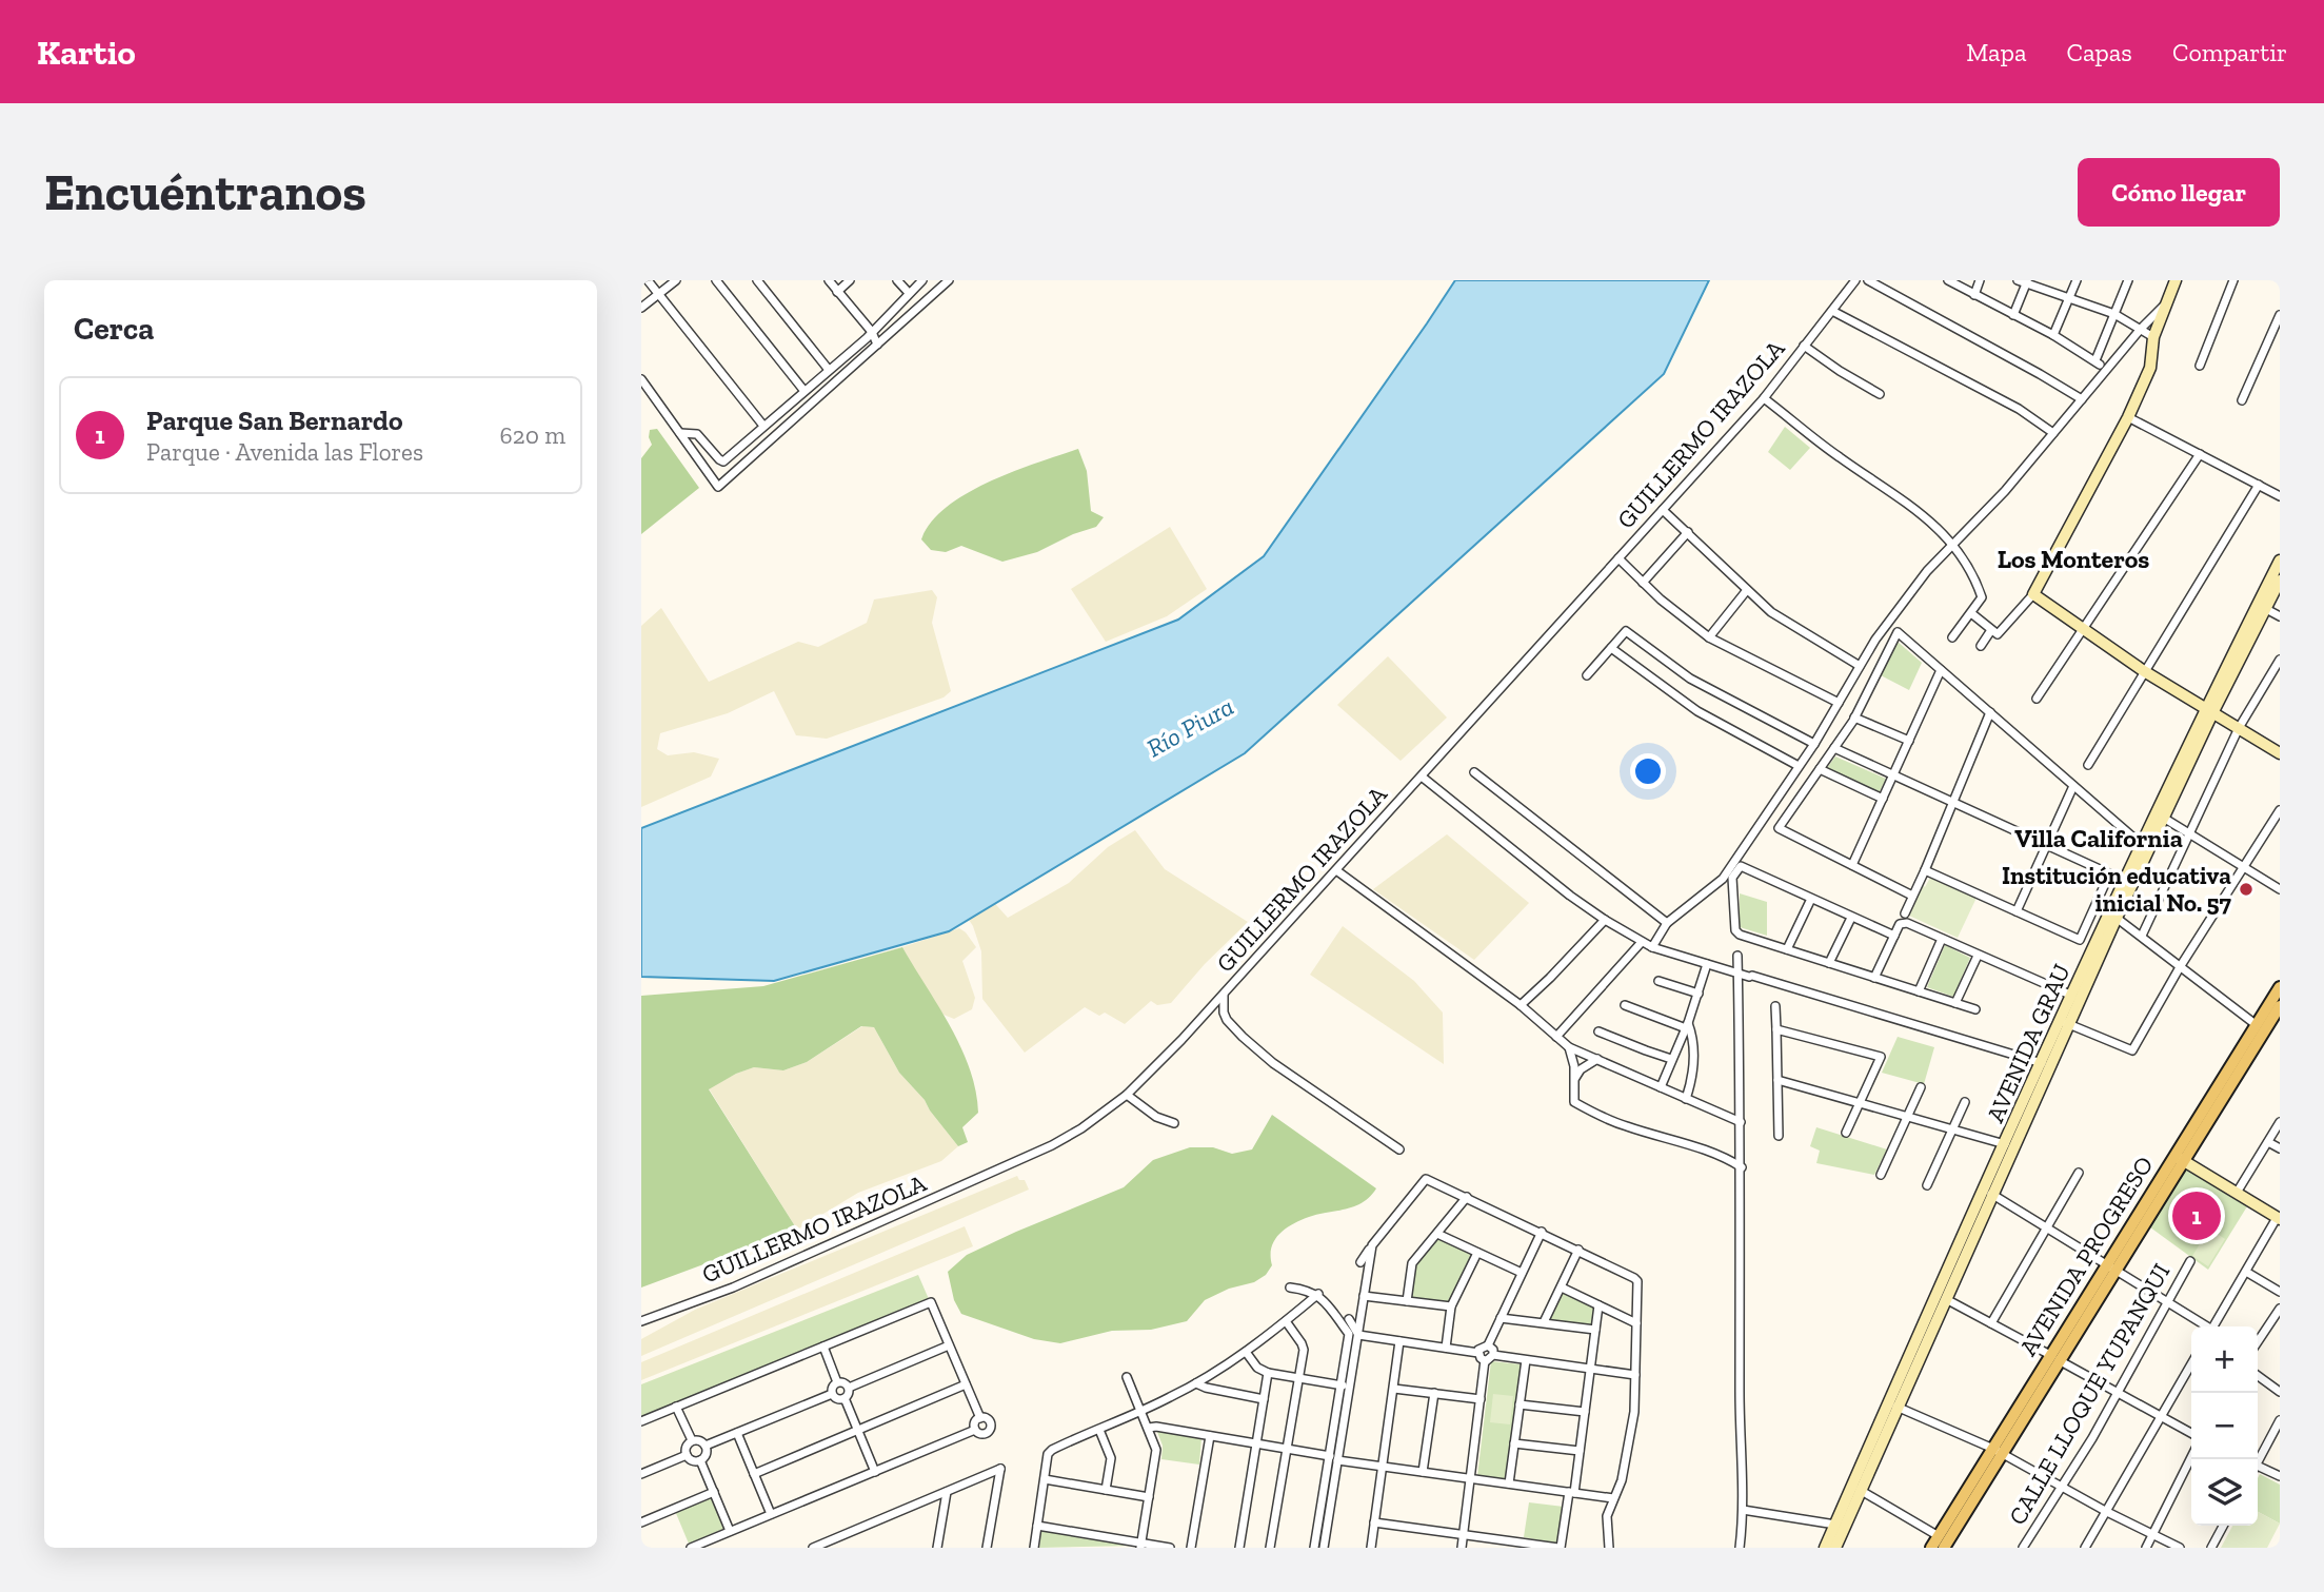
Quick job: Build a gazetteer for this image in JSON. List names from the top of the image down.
{
  "streets": {
    "main road": ["AVENIDA PROGRESO"],
    "street": ["GUILLERMO IRAZOLA", "AVENIDA GRAU", "CALLE LLOQUE YUPANQUI"]
  },
  "districts": ["Los Monteros", "Villa California"],
  "water": ["Río Piura"],
  "places": ["Institución educativa inicial No. 57"],
  "page": {
    "header": "Kartio",
    "nav": ["Mapa", "Capas", "Compartir"],
    "buttons": "Cómo llegar",
    "title": "Encuéntranos",
    "heading": "Cerca",
    "list": [
      {
        "mark": "1",
        "name": "Parque San Bernardo",
        "note": "Parque · Avenida las Flores",
        "value": "620 m"
      }
    ],
    "pins": "1",
    "map_buttons": ["+", "−"]
  }
}
